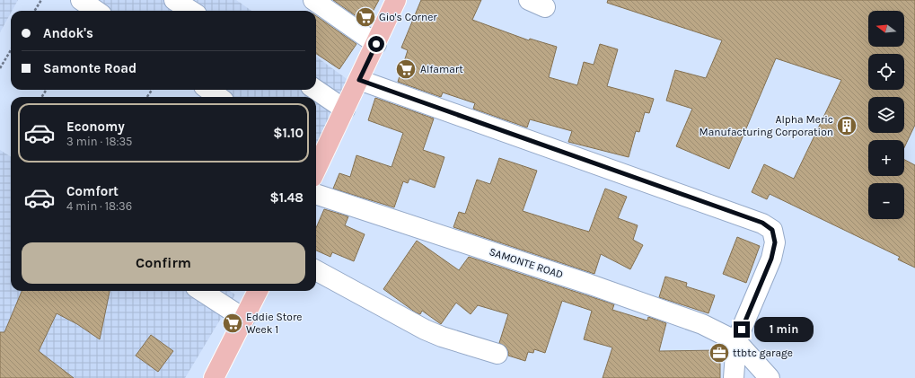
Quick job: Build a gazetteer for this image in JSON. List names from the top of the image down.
{
  "streets": {
    "street": ["SAMONTE ROAD"]
  },
  "places": {
    "supermarket": ["Gio's Corner", "Alfamart", "Eddie Store Week 1"],
    "building": ["Alpha Meric Manufacturing Corporation"],
    "office": ["ttbtc garage"]
  },
  "north": "left",
  "page": {
    "map_buttons": ["+", "−"],
    "banner": ["Andok's", "Samonte Road"],
    "list": [
      {
        "name": "Economy",
        "note": "3 min · 18:35",
        "value": "$1.10"
      },
      {
        "name": "Comfort",
        "note": "4 min · 18:36",
        "value": "$1.48"
      }
    ],
    "buttons": "Confirm",
    "bubble": "1 min"
  }
}
